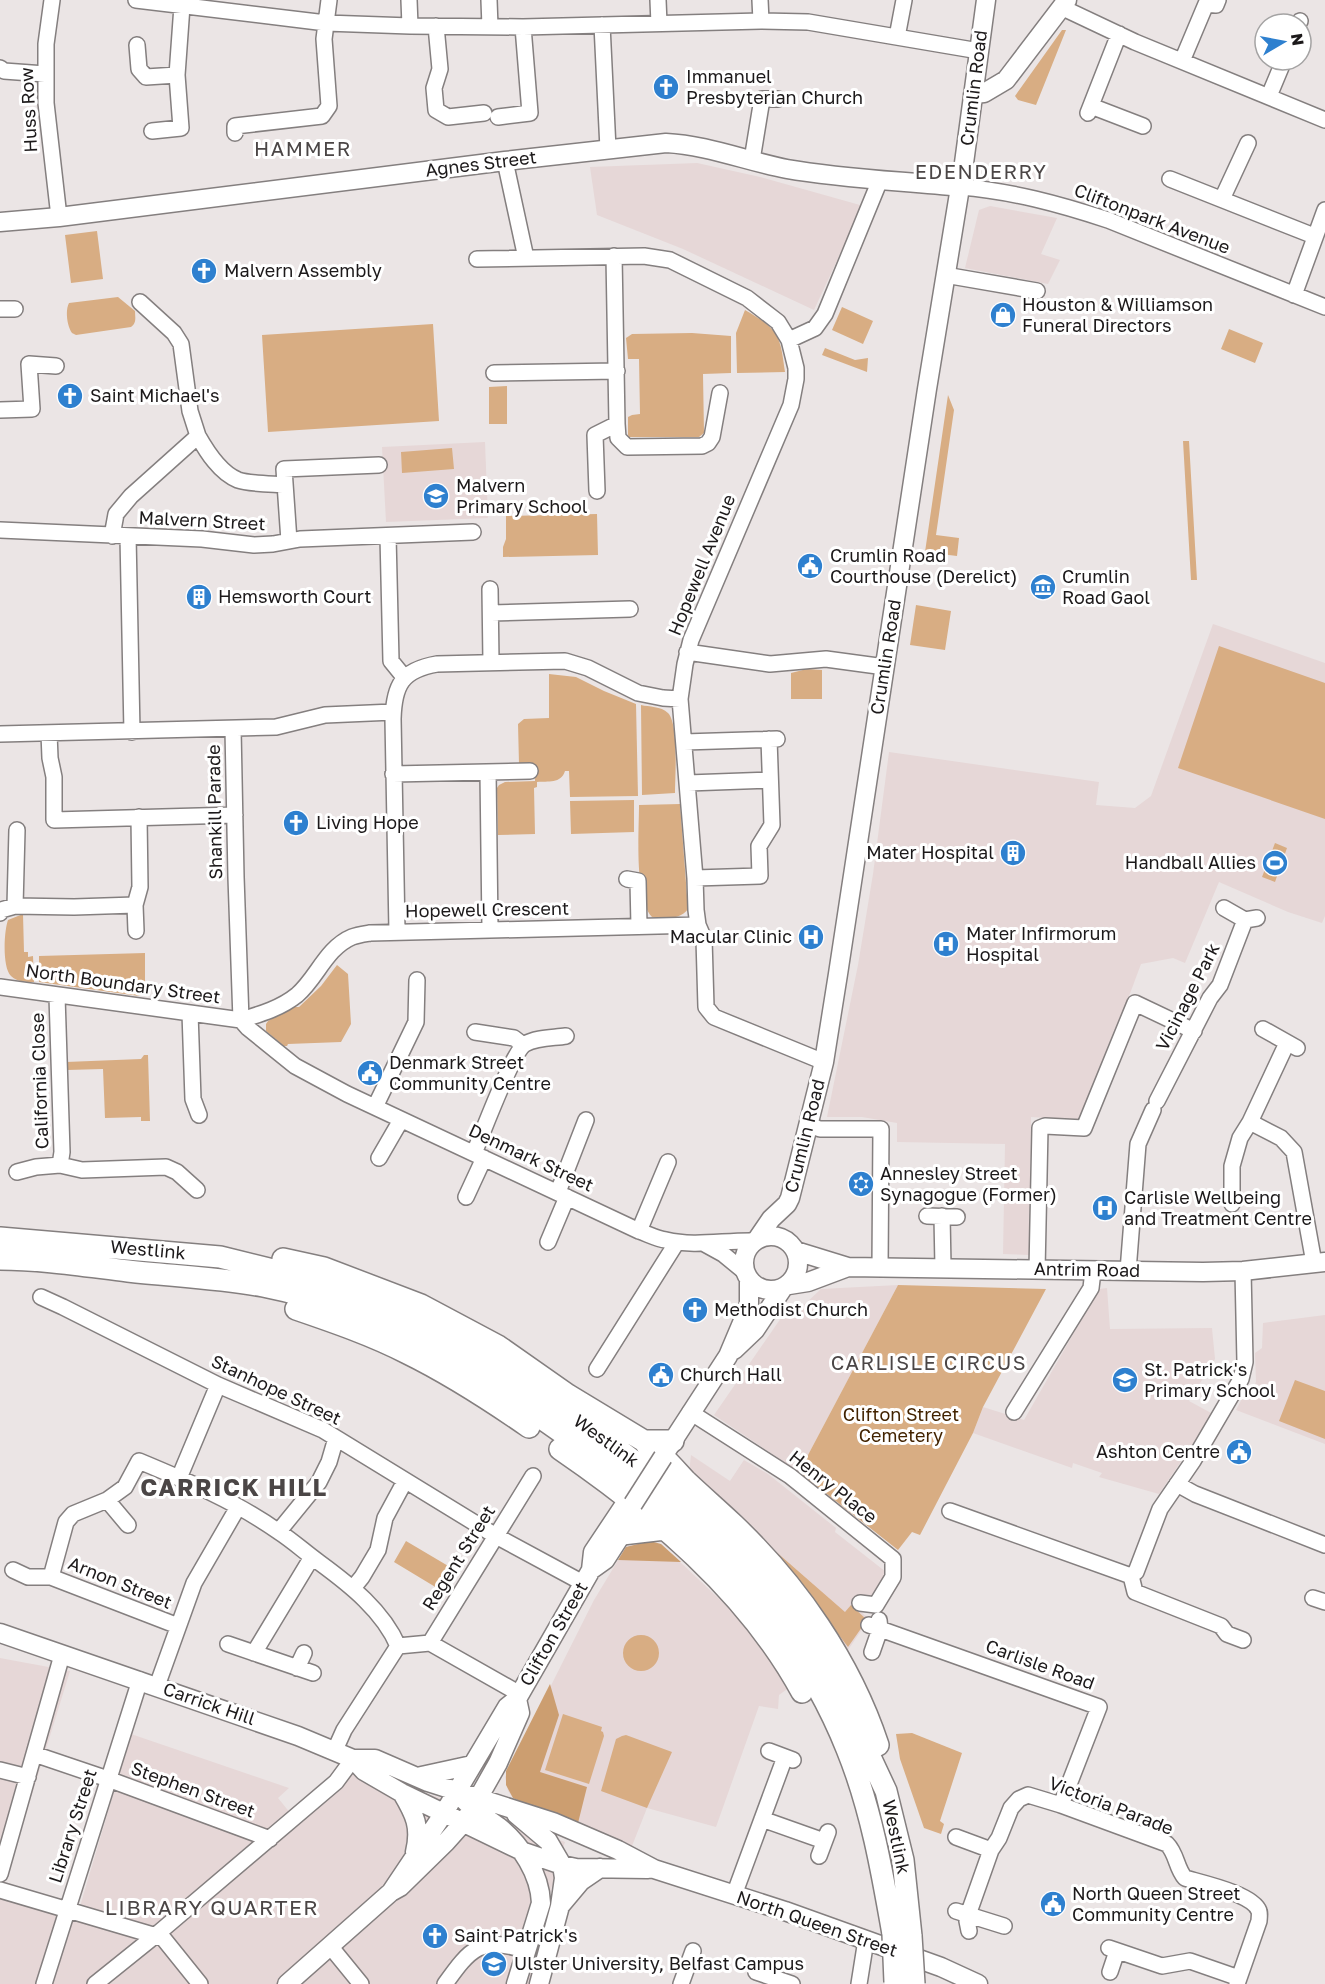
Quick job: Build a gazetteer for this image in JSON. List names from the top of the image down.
{
  "streets": {
    "highway": ["Westlink"],
    "main road": [
      "Crumlin Road",
      "Agnes Street",
      "Antrim Road",
      "Clifton Street",
      "Carrick Hill",
      "North Queen Street"
    ],
    "street": [
      "Huss Row",
      "Cliftonpark Avenue",
      "Malvern Street",
      "Hopewell Avenue",
      "Shankill Parade",
      "Hopewell Crescent",
      "North Boundary Street",
      "Vicinage Park",
      "California Close",
      "Denmark Street",
      "Stanhope Street",
      "Henry Place",
      "Regent Street",
      "Arnon Street",
      "Carlisle Road",
      "Stephen Street",
      "Victoria Parade",
      "Library Street"
    ]
  },
  "crossings": [
    ["Crumlin Road", "Agnes Street"],
    ["Crumlin Road", "Cliftonpark Avenue"],
    ["Crumlin Road", "Hopewell Avenue"],
    ["Crumlin Road", "Denmark Street"],
    ["Crumlin Road", "Antrim Road"],
    ["Crumlin Road", "Clifton Street"],
    ["Huss Row", "Agnes Street"],
    ["Agnes Street", "Cliftonpark Avenue"],
    ["Hopewell Avenue", "Hopewell Crescent"],
    ["Shankill Parade", "North Boundary Street"],
    ["Shankill Parade", "Denmark Street"],
    ["North Boundary Street", "California Close"],
    ["North Boundary Street", "Denmark Street"],
    ["Vicinage Park", "Antrim Road"],
    ["Denmark Street", "Antrim Road"],
    ["Denmark Street", "Clifton Street"],
    ["Antrim Road", "Clifton Street"],
    ["Stanhope Street", "Regent Street"],
    ["Stanhope Street", "Clifton Street"],
    ["Henry Place", "Clifton Street"],
    ["Arnon Street", "Library Street"],
    ["Clifton Street", "Carrick Hill"],
    ["Clifton Street", "North Queen Street"],
    ["Carlisle Road", "Victoria Parade"],
    ["Carrick Hill", "Library Street"],
    ["Carrick Hill", "North Queen Street"],
    ["Stephen Street", "Library Street"]
  ],
  "districts": [
    "HAMMER",
    "EDENDERRY",
    "CARLISLE CIRCUS",
    "CARRICK HILL",
    "LIBRARY QUARTER"
  ],
  "parks": ["Clifton Street Cemetery"],
  "places": {
    "church": [
      "Immanuel Presbyterian Church",
      "Malvern Assembly",
      "Saint Michael's",
      "Living Hope",
      "Methodist Church",
      "Saint Patrick's"
    ],
    "shop": ["Houston & Williamson Funeral Directors"],
    "school or university": ["Malvern Primary School", "St. Patrick's Primary School", "Ulster University, Belfast Campus"],
    "public building": [
      "Crumlin Road Courthouse (Derelict)",
      "Denmark Street Community Centre",
      "Church Hall",
      "Ashton Centre",
      "North Queen Street Community Centre"
    ],
    "museum": ["Crumlin Road Gaol"],
    "building": ["Hemsworth Court", "Mater Hospital"],
    "sports": ["Handball Allies"],
    "hospital": ["Macular Clinic", "Mater Infirmorum Hospital", "Carlisle Wellbeing and Treatment Centre"],
    "synagogue": ["Annesley Street Synagogue (Former)"]
  },
  "north": "right"
}
